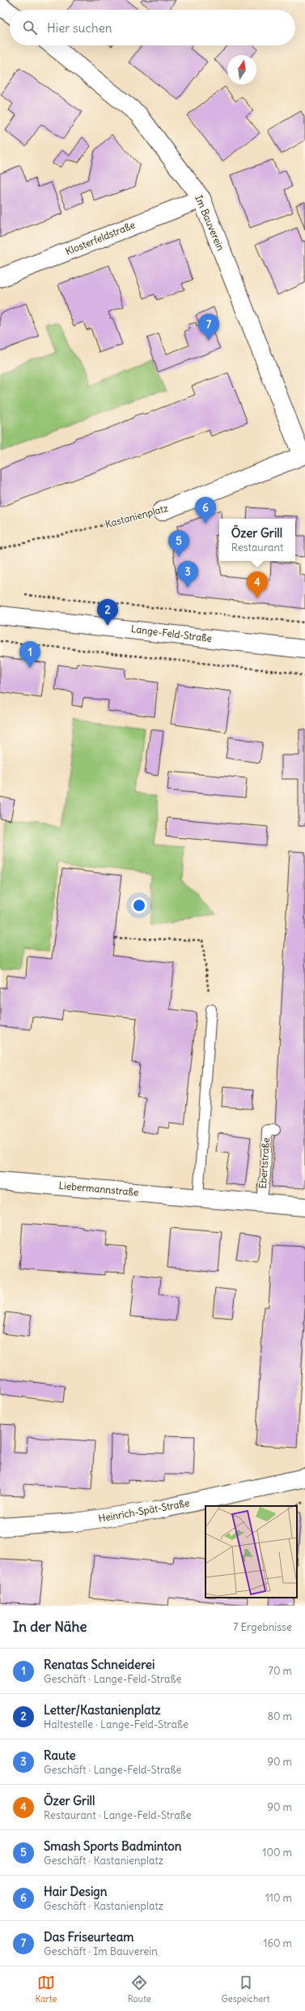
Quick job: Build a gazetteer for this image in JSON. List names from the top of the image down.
{
  "streets": {
    "street": [
      "Im Bauverein",
      "Klosterfeldstraße",
      "Kastanienplatz",
      "Lange-Feld-Straße",
      "Liebermannstraße",
      "Heinrich-Spät-Straße"
    ],
    "lane": ["Ebertstraße"]
  },
  "crossings": [
    ["Im Bauverein", "Klosterfeldstraße"],
    ["Im Bauverein", "Kastanienplatz"],
    ["Ebertstraße", "Liebermannstraße"]
  ],
  "north": "top",
  "page": {
    "search": "Hier suchen",
    "pins": [
      "7",
      "6",
      "5",
      "3",
      "4",
      "2",
      "1"
    ],
    "popup": ["Özer Grill", "Restaurant"],
    "heading": ["In der Nähe", "7 Ergebnisse"],
    "list": [
      {
        "mark": "1",
        "name": "Renatas Schneiderei",
        "note": "Geschäft · Lange-Feld-Straße",
        "value": "70 m"
      },
      {
        "mark": "2",
        "name": "Letter/Kastanienplatz",
        "note": "Haltestelle · Lange-Feld-Straße",
        "value": "80 m"
      },
      {
        "mark": "3",
        "name": "Raute",
        "note": "Geschäft · Lange-Feld-Straße",
        "value": "90 m"
      },
      {
        "mark": "4",
        "name": "Özer Grill",
        "note": "Restaurant · Lange-Feld-Straße",
        "value": "90 m"
      },
      {
        "mark": "5",
        "name": "Smash Sports Badminton",
        "note": "Geschäft · Kastanienplatz",
        "value": "100 m"
      },
      {
        "mark": "6",
        "name": "Hair Design",
        "note": "Geschäft · Kastanienplatz",
        "value": "110 m"
      },
      {
        "mark": "7",
        "name": "Das Friseurteam",
        "note": "Geschäft · Im Bauverein",
        "value": "160 m"
      }
    ],
    "nav": ["Karte", "Route", "Gespeichert"]
  }
}
